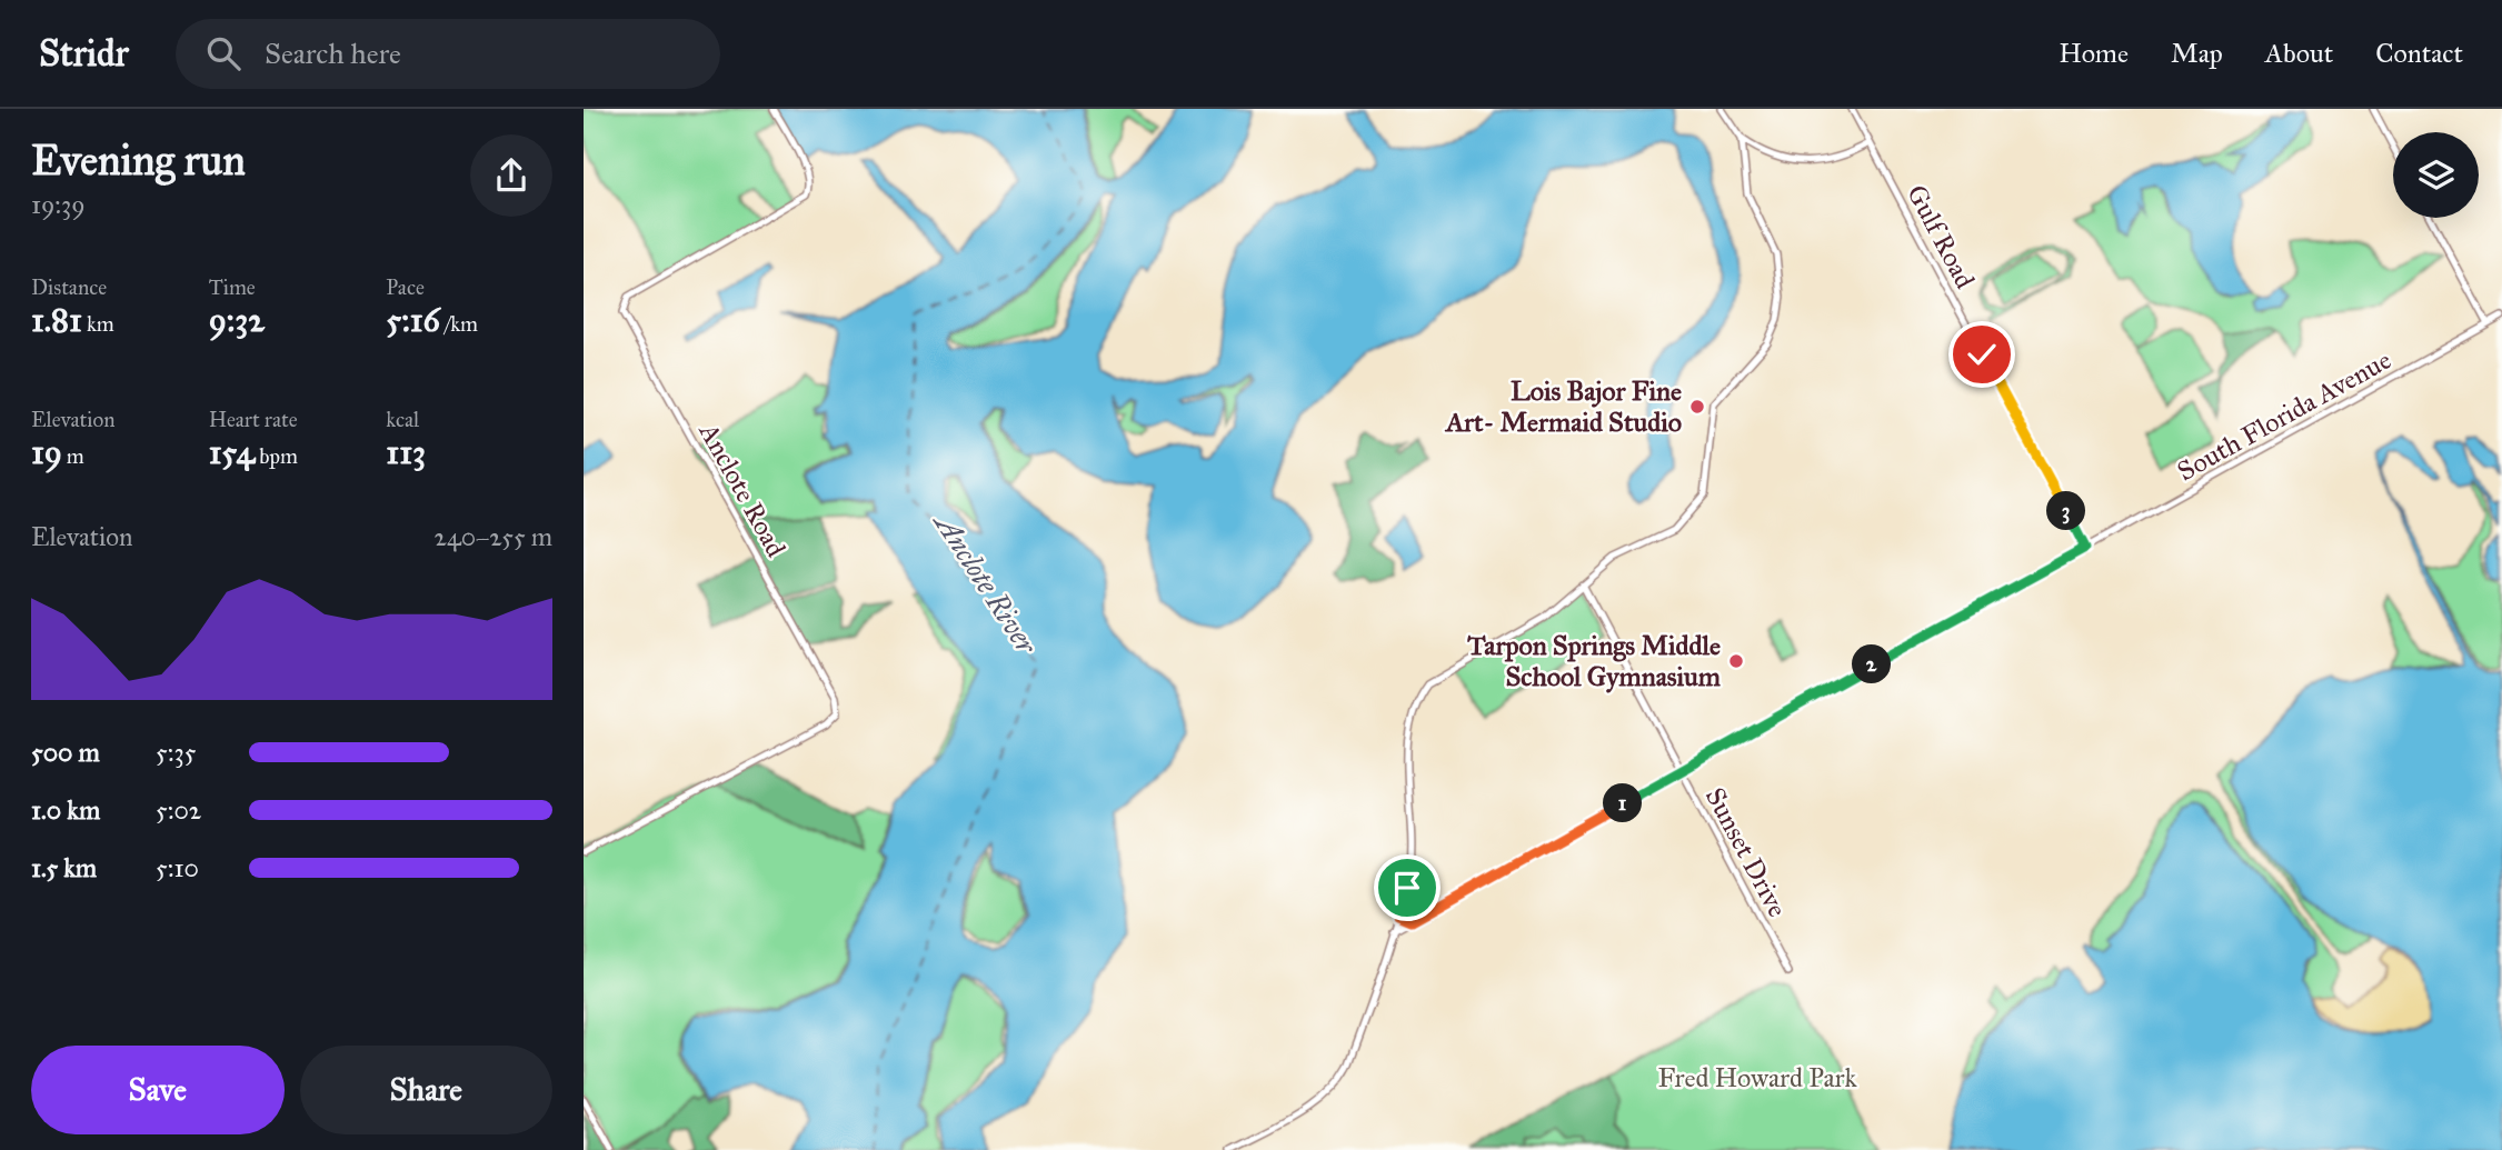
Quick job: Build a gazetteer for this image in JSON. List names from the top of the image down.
{
  "streets": {
    "street": [
      "Gulf Road",
      "South Florida Avenue",
      "Anclote Road",
      "Sunset Drive"
    ]
  },
  "crossings": [
    ["Gulf Road", "South Florida Avenue"],
    ["South Florida Avenue", "Sunset Drive"]
  ],
  "water": ["Anclote River"],
  "parks": ["Fred Howard Park"],
  "places": ["Lois Bajor Fine Art- Mermaid Studio", "Tarpon Springs Middle School Gymnasium"],
  "page": {
    "header": "Stridr",
    "search": "Search here",
    "nav": [
      "Home",
      "Map",
      "About",
      "Contact"
    ],
    "heading": ["Evening run", "19:39"],
    "stats": [
      ["Distance", "1.81 km"],
      ["Time", "9:32"],
      ["Pace", "5:16 /km"],
      ["Elevation", "19 m"],
      ["Heart rate", "154 bpm"],
      ["kcal", "113"]
    ],
    "pins": ["3", "2", "1"],
    "chart": ["Elevation", "240–255 m"],
    "list": [
      {
        "name": "500 m",
        "note": "5:35"
      },
      {
        "name": "1.0 km",
        "note": "5:02"
      },
      {
        "name": "1.5 km",
        "note": "5:10"
      }
    ],
    "buttons": ["Save", "Share"]
  }
}
